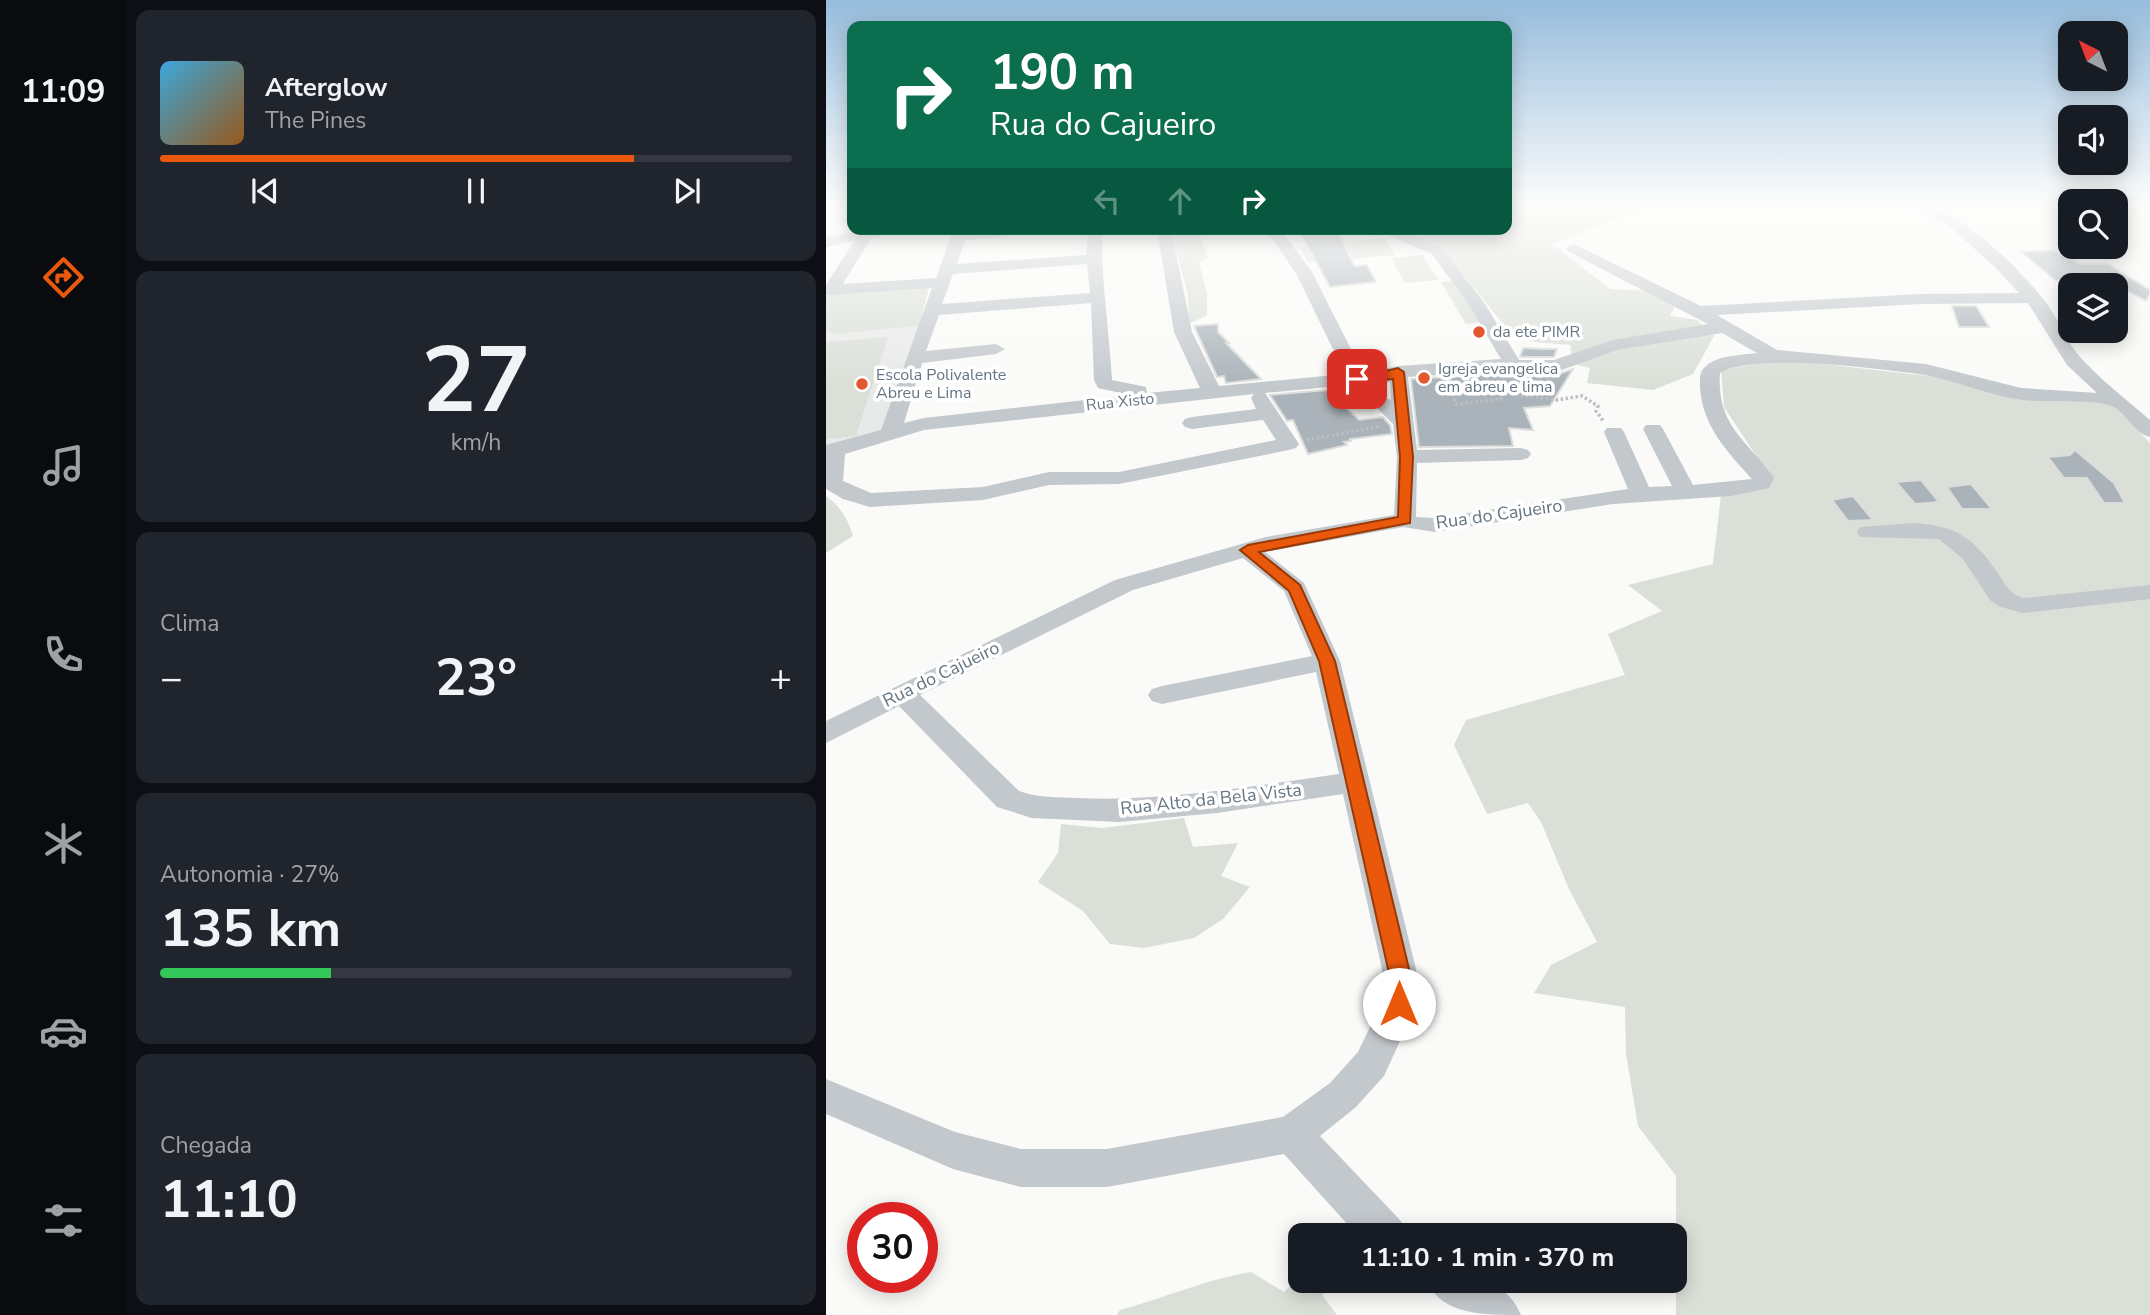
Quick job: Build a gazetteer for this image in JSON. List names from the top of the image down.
{
  "streets": {
    "street": ["Rua Xisto", "Rua do Cajueiro", "Rua Alto da Bela Vista"]
  },
  "crossings": [
    ["Rua do Cajueiro", "Rua Alto da Bela Vista"]
  ],
  "places": ["da ete PIMR", "Igreja evangelica em abreu e lima", "Escola Polivalente Abreu e Lima"],
  "north": "top left",
  "page": {
    "tabs": "11:09",
    "turn": ["190 m", "Rua do Cajueiro"],
    "song": ["Afterglow", "The Pines"],
    "tile": [
      ["27", "km/h"],
      "Clima",
      ["Autonomia · 27%", "135 km"],
      ["Chegada", "11:10"]
    ],
    "heat": ["−", "23°", "+"],
    "limit": "30",
    "trip": "11:10 · 1 min · 370 m"
  }
}
